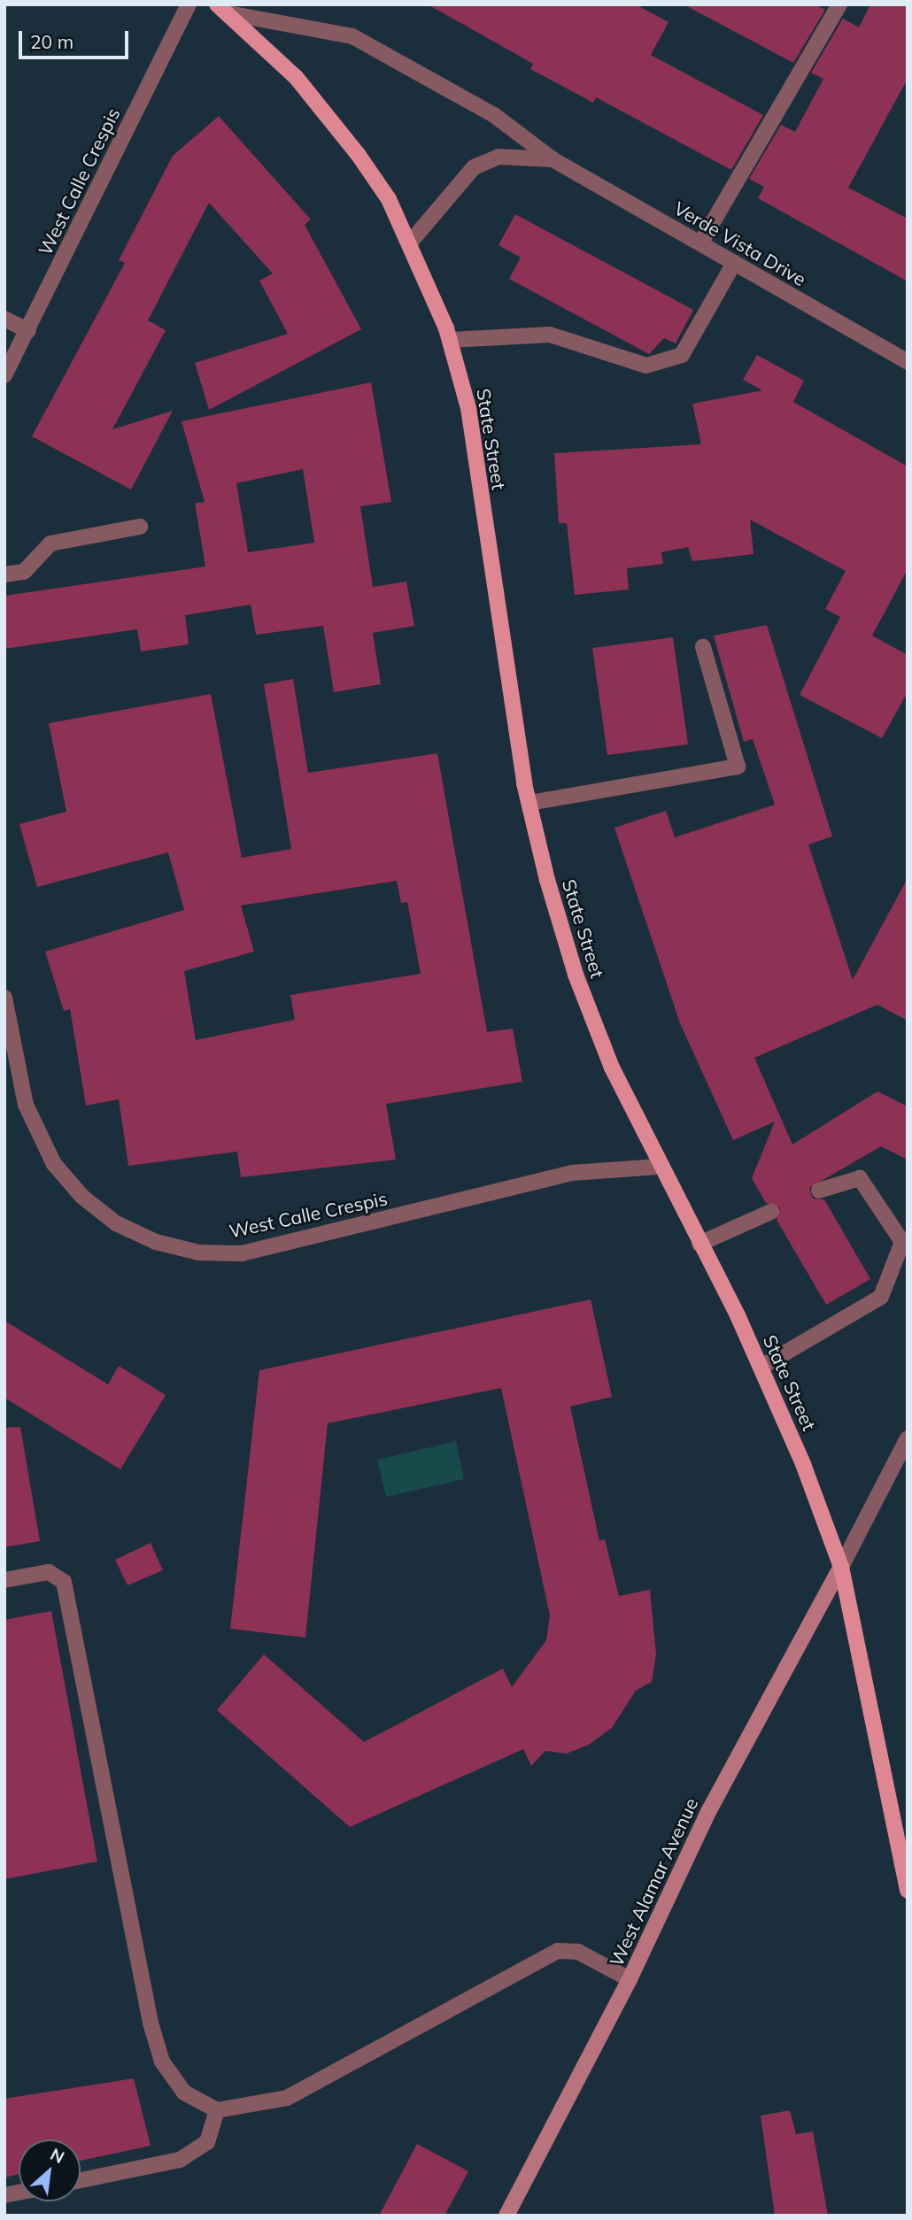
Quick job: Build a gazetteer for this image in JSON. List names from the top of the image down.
{
  "streets": {
    "main road": ["State Street"],
    "street": ["West Calle Crespis", "Verde Vista Drive", "West Alamar Avenue"]
  },
  "crossings": [
    ["West Calle Crespis", "State Street"],
    ["Verde Vista Drive", "State Street"],
    ["State Street", "West Alamar Avenue"]
  ],
  "scale_bar": "20 m",
  "north": "top right"
}
